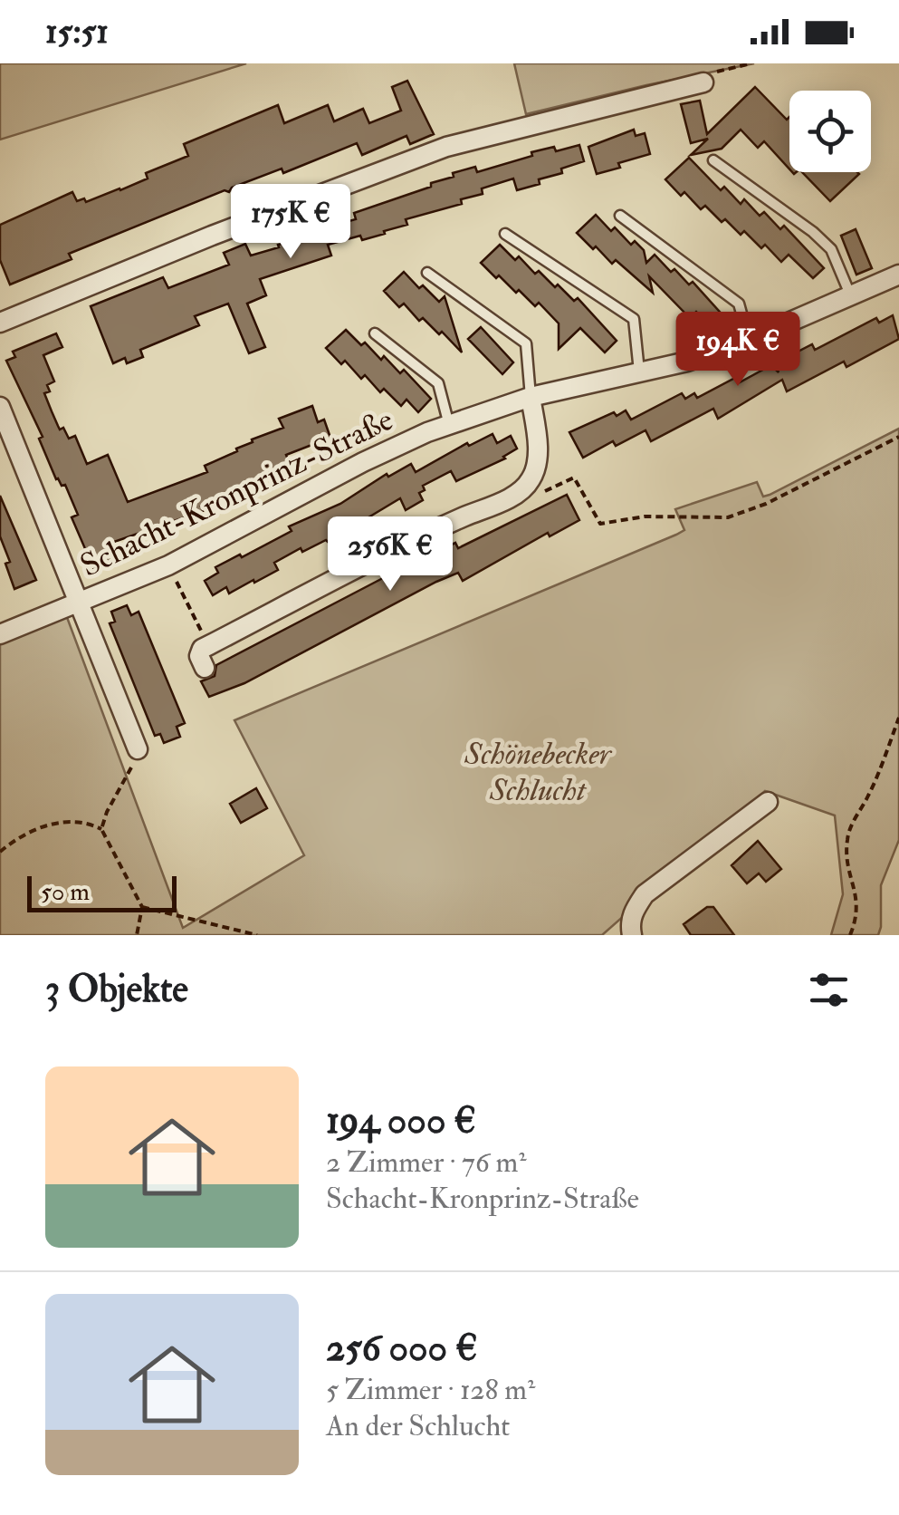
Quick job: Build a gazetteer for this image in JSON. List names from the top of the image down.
{
  "streets": {
    "street": ["Schacht-Kronprinz-Straße"]
  },
  "parks": ["Schönebecker Schlucht"],
  "scale_bar": "50 m",
  "page": {
    "status": "15:51",
    "price": ["175K €", "194K €", "256K €"],
    "scale": "50 m",
    "heading": "3 Objekte",
    "list": [
      {
        "name": "194 000 €",
        "note": "2 Zimmer · 76 m² · Schacht-Kronprinz-Straße"
      },
      {
        "name": "256 000 €",
        "note": "5 Zimmer · 128 m² · An der Schlucht"
      }
    ]
  }
}
